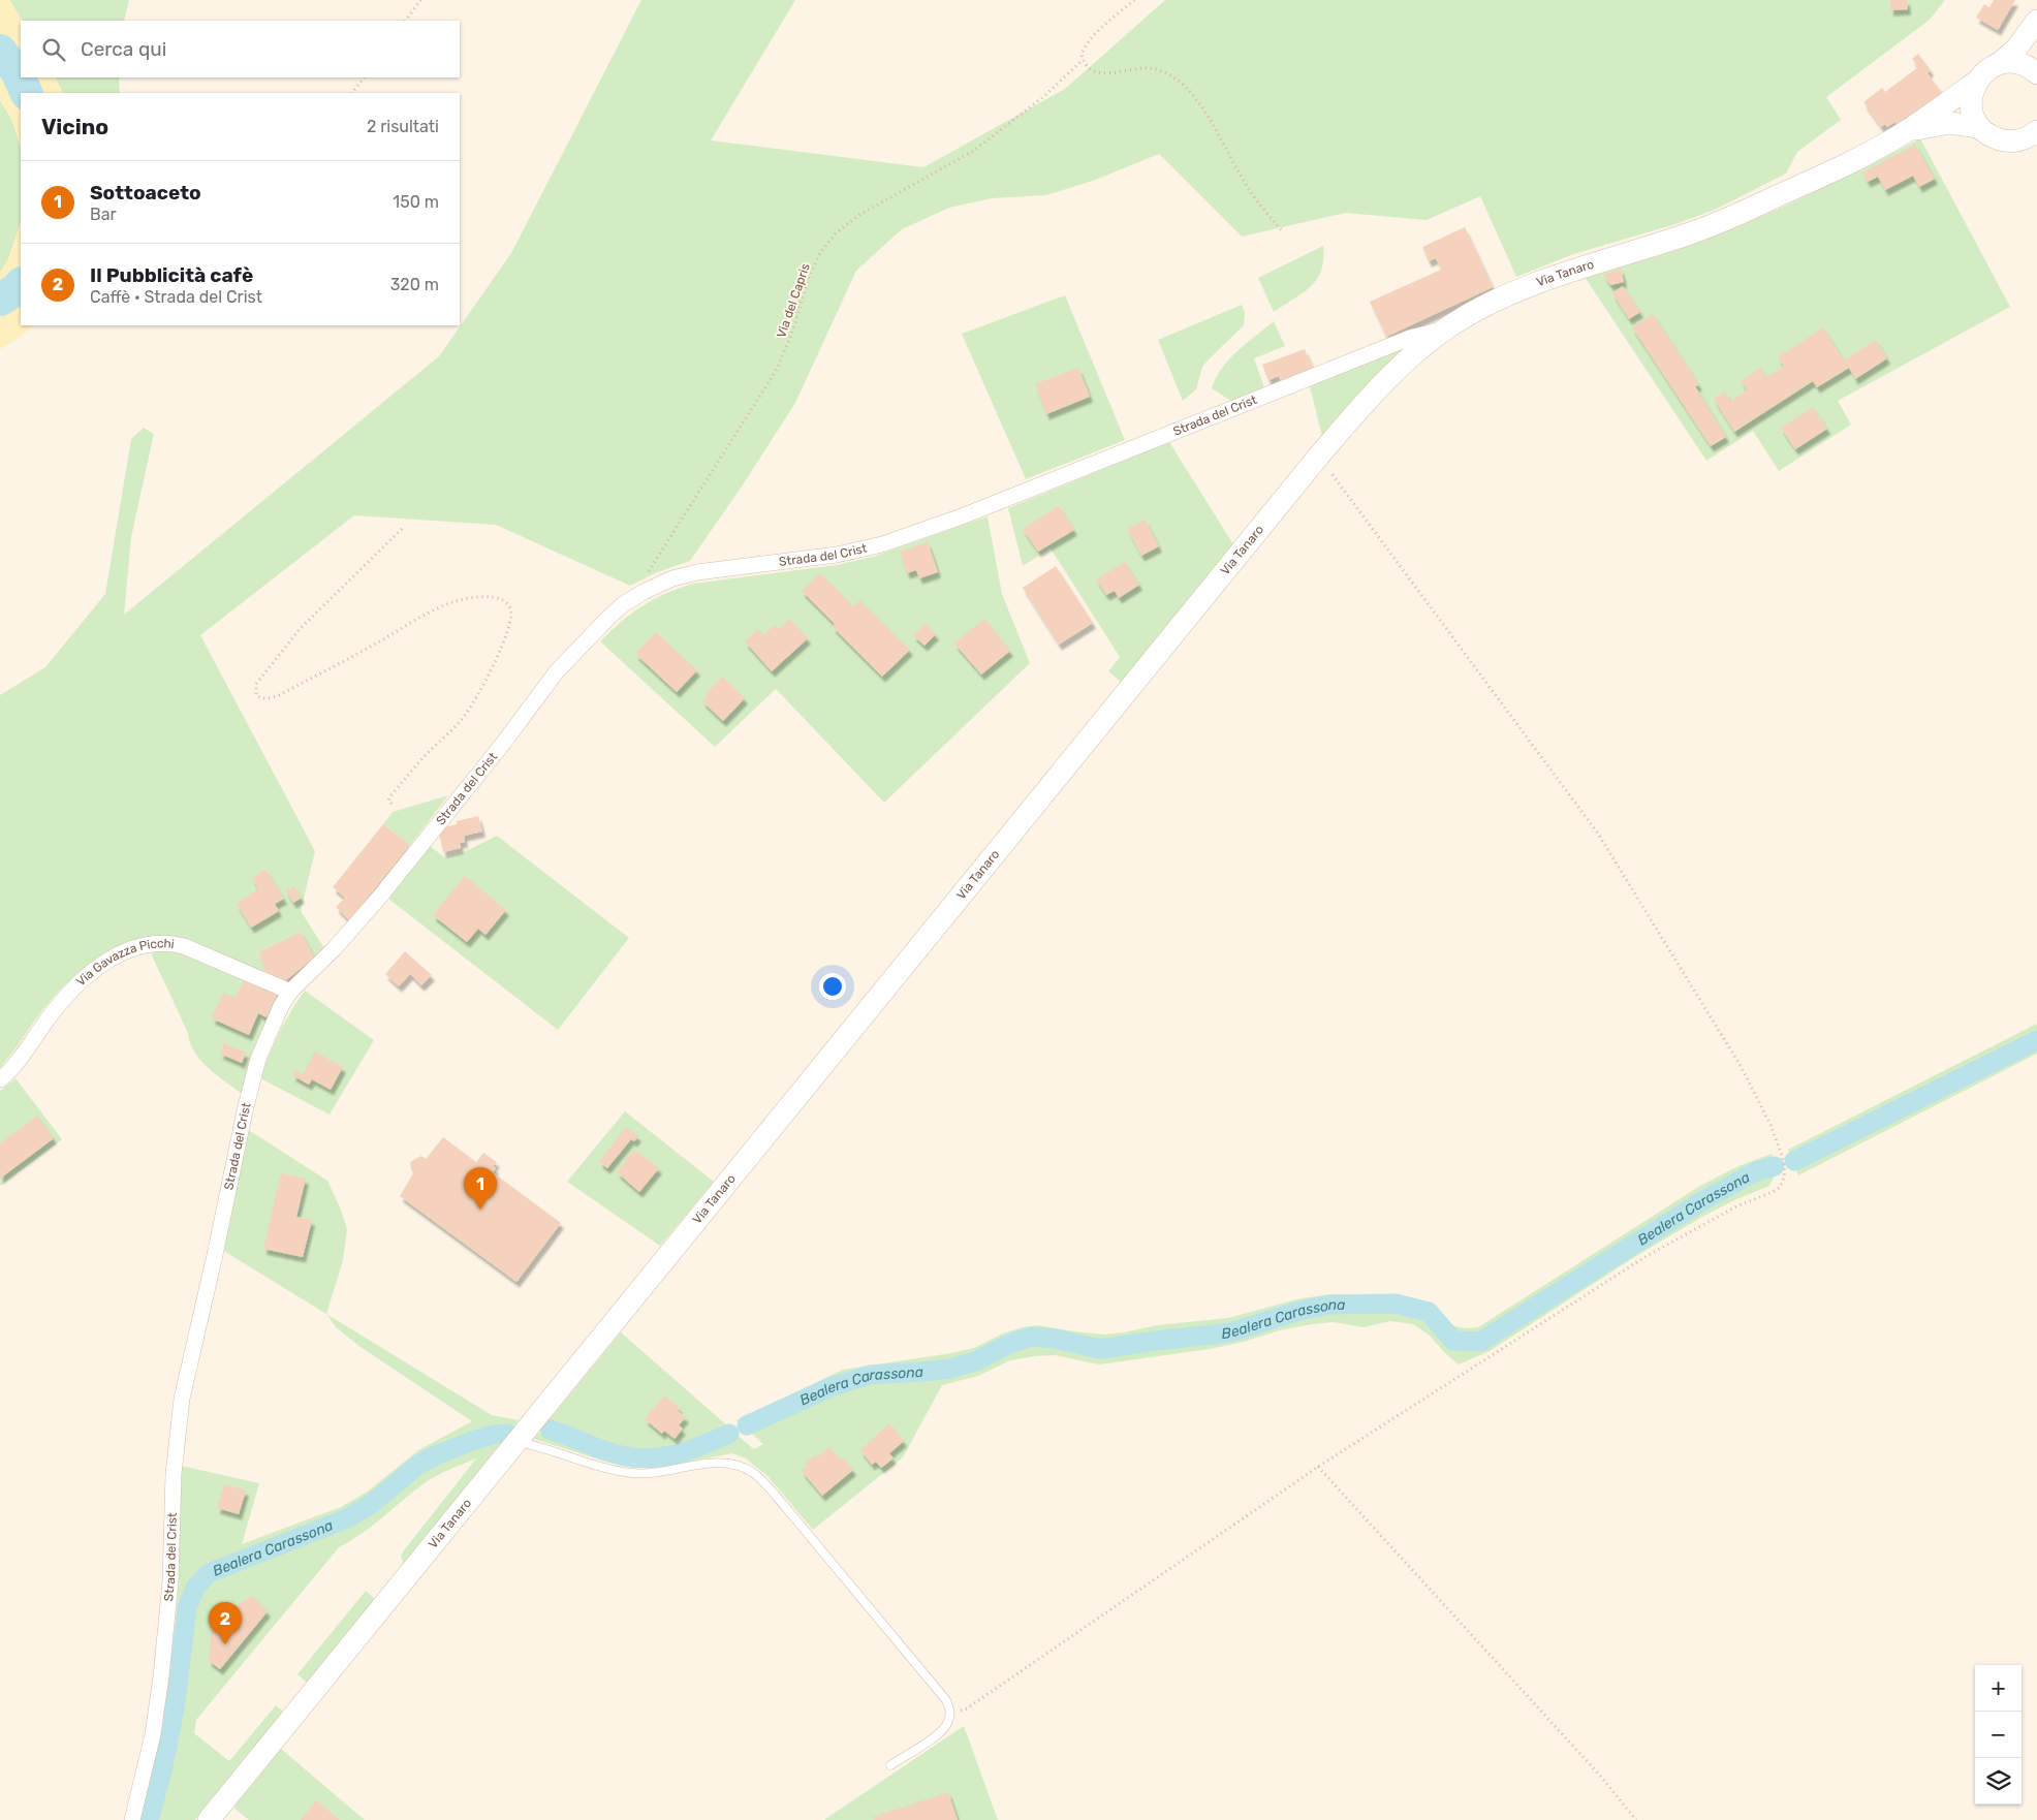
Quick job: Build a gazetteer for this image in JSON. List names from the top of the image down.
{
  "streets": {
    "main road": ["Via Tanaro"],
    "street": ["Strada del Crist", "Via Gavazza Picchi"],
    "path": ["Via del Capris"]
  },
  "crossings": [
    ["Via Tanaro", "Strada del Crist"],
    ["Via del Capris", "Strada del Crist"],
    ["Strada del Crist", "Via Gavazza Picchi"]
  ],
  "water": ["Bealera Carassona"],
  "page": {
    "search": "Cerca qui",
    "heading": ["Vicino", "2 risultati"],
    "list": [
      {
        "mark": "1",
        "name": "Sottoaceto",
        "note": "Bar",
        "value": "150 m"
      },
      {
        "mark": "2",
        "name": "Il Pubblicità cafè",
        "note": "Caffè · Strada del Crist",
        "value": "320 m"
      }
    ],
    "pins": ["1", "2"],
    "map_buttons": ["+", "−"]
  }
}
